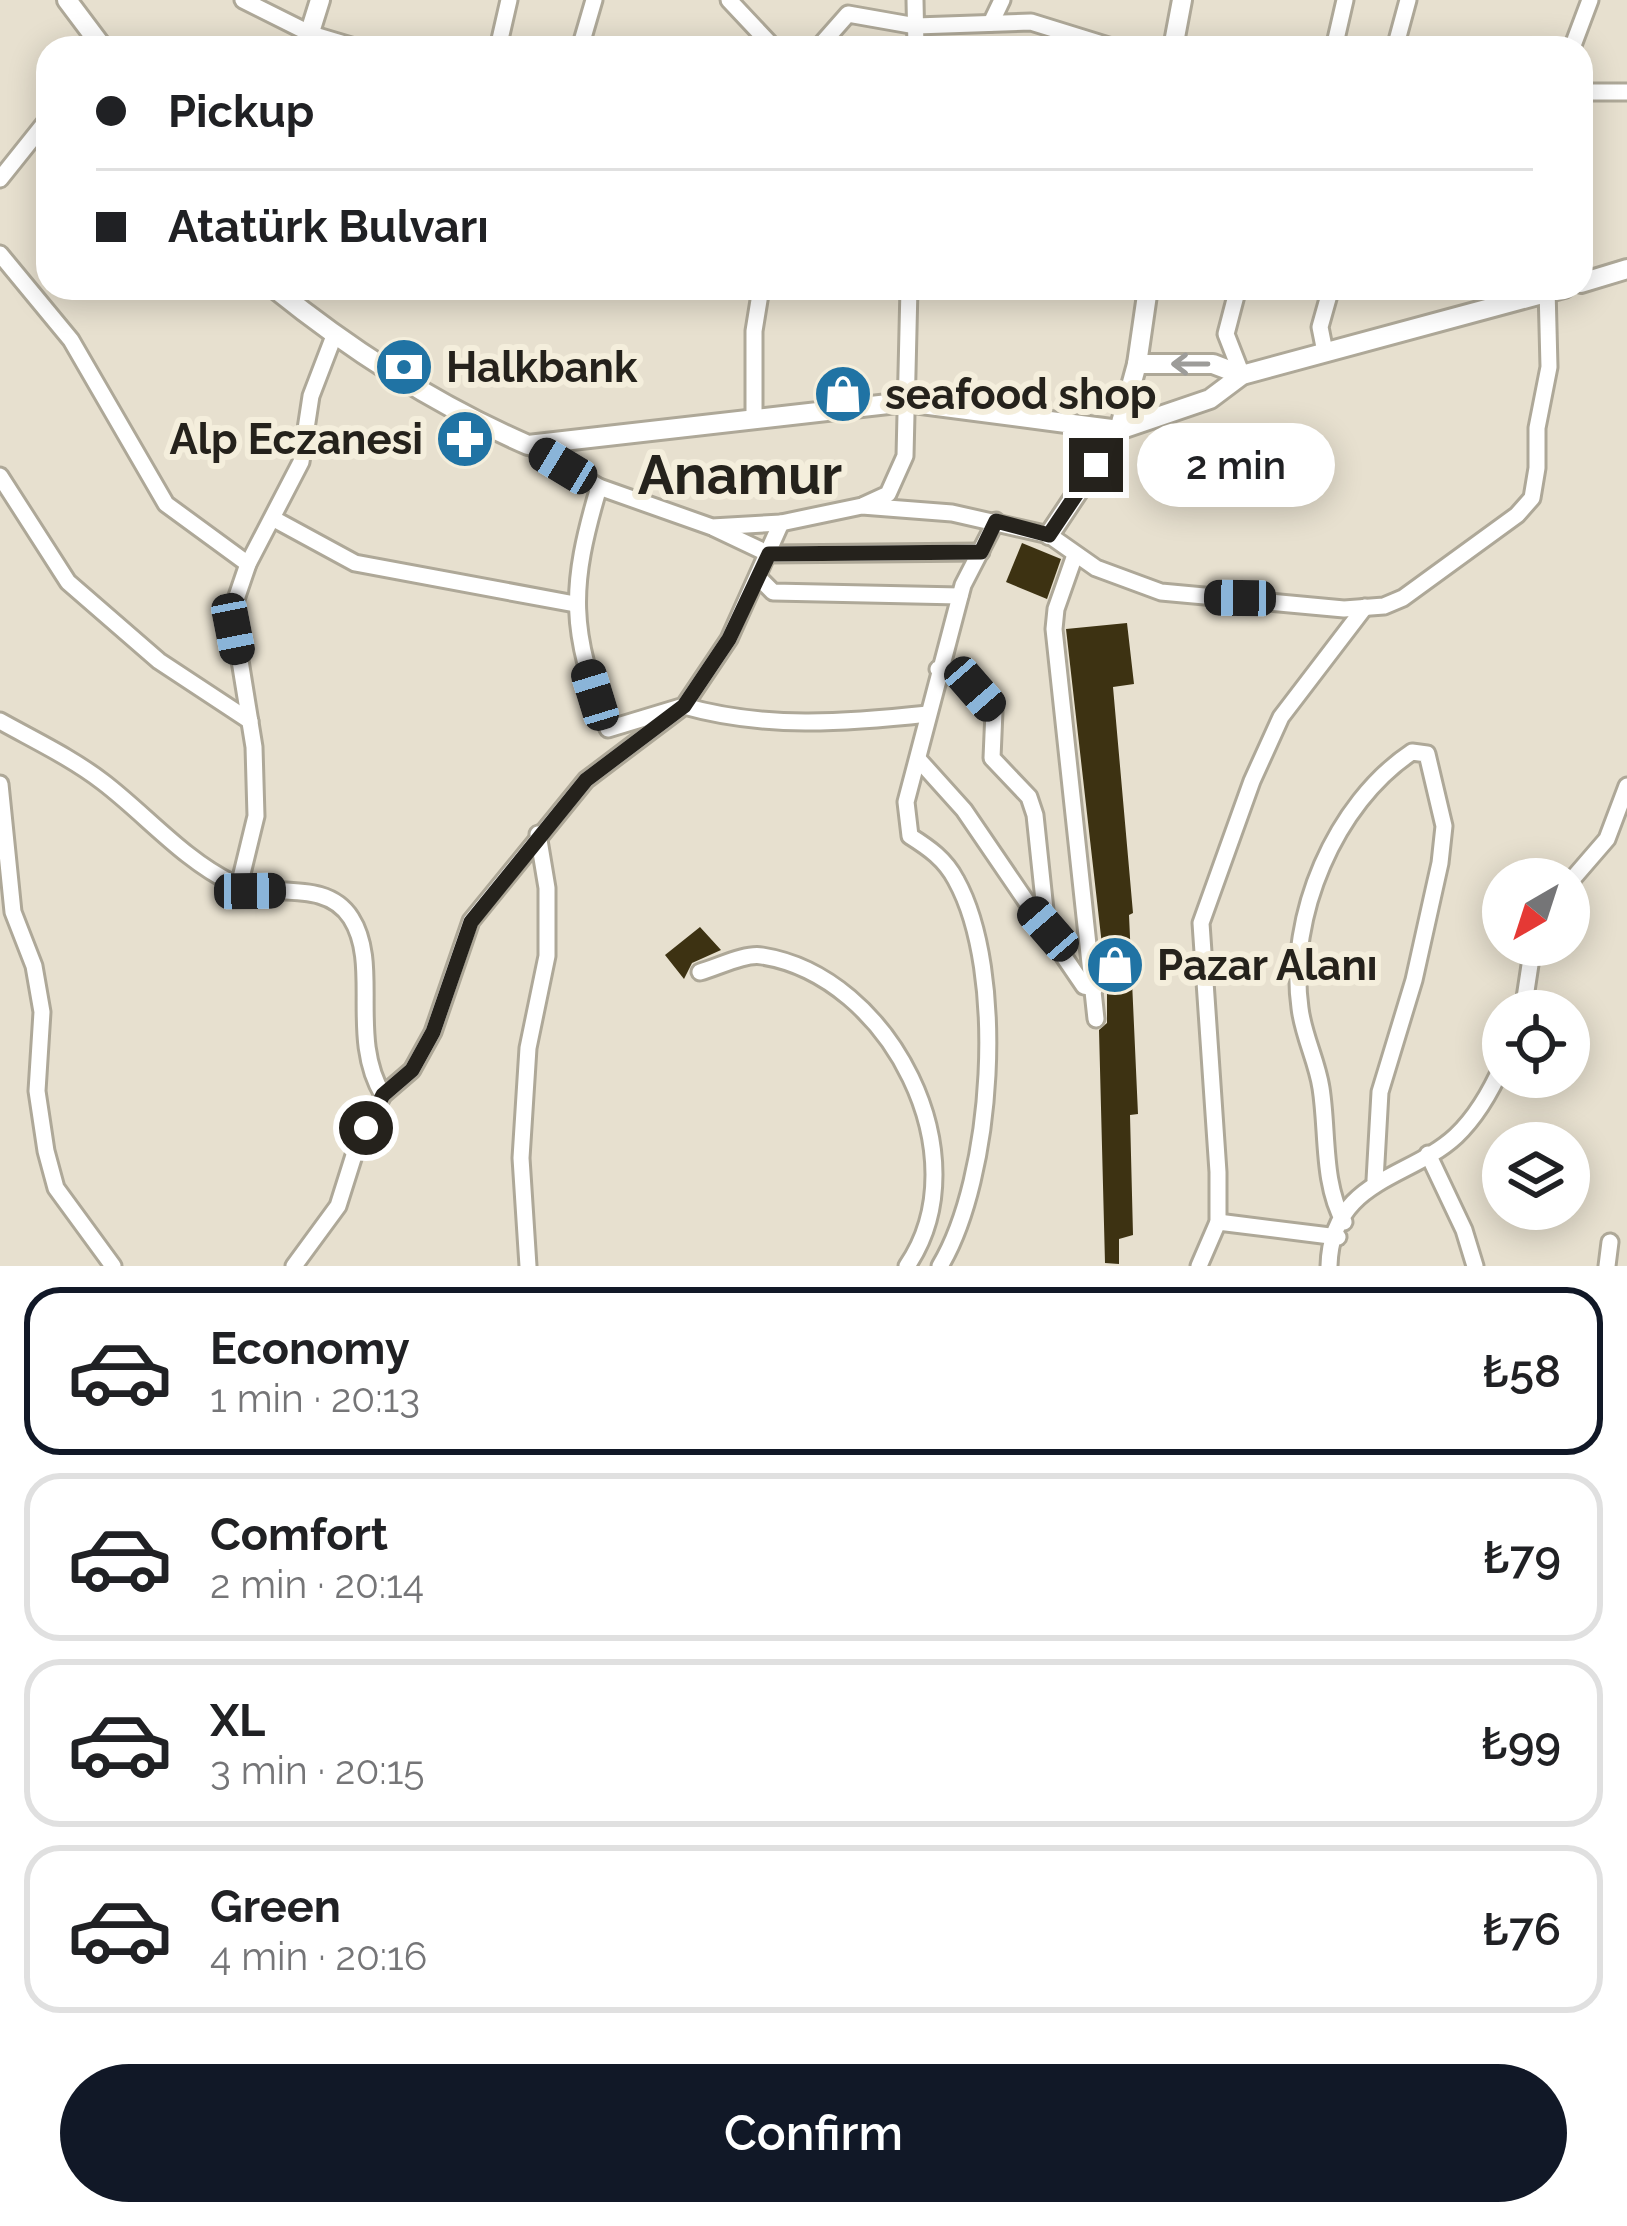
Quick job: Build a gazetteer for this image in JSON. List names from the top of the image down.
{
  "districts": ["Anamur"],
  "places": {
    "bank": ["Halkbank"],
    "shop": ["seafood shop", "Pazar Alanı"],
    "pharmacy": ["Alp Eczanesi"]
  },
  "north": "bottom left",
  "page": {
    "banner": ["Pickup", "Atatürk Bulvarı"],
    "bubble": "2 min",
    "list": [
      {
        "name": "Economy",
        "note": "1 min · 20:13",
        "value": "₺58"
      },
      {
        "name": "Comfort",
        "note": "2 min · 20:14",
        "value": "₺79"
      },
      {
        "name": "XL",
        "note": "3 min · 20:15",
        "value": "₺99"
      },
      {
        "name": "Green",
        "note": "4 min · 20:16",
        "value": "₺76"
      }
    ],
    "buttons": "Confirm"
  }
}
